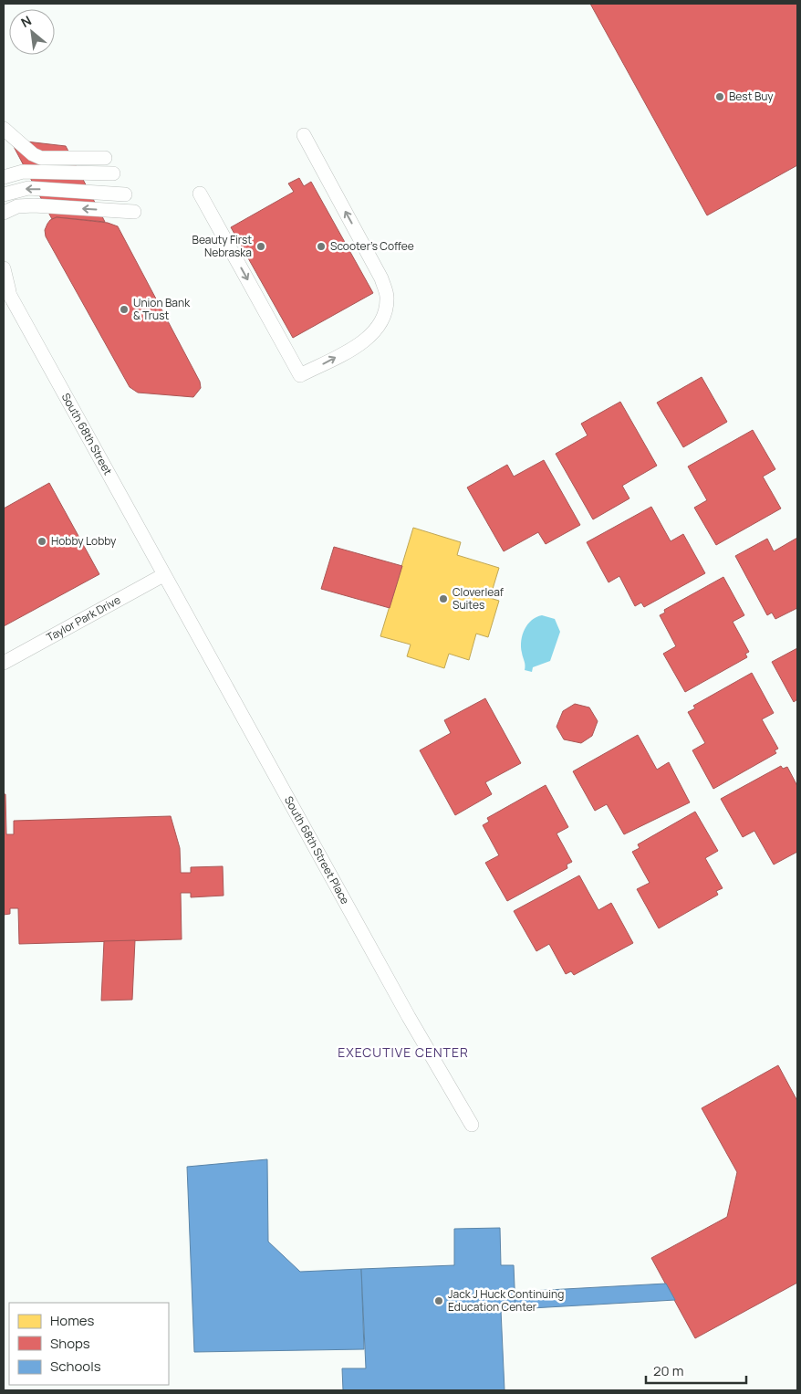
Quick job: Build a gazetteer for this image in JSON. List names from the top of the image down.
{
  "streets": {
    "lane": ["South 68th Street", "Taylor Park Drive", "South 68th Street Place"]
  },
  "crossings": [
    ["South 68th Street", "Taylor Park Drive"],
    ["South 68th Street", "South 68th Street Place"],
    ["Taylor Park Drive", "South 68th Street Place"]
  ],
  "districts": ["EXECUTIVE CENTER"],
  "places": [
    "Best Buy",
    "Beauty First Nebraska",
    "Scooter's Coffee",
    "Union Bank & Trust",
    "Hobby Lobby",
    "Cloverleaf Suites",
    "Jack J Huck Continuing Education Center"
  ],
  "legend": ["Homes", "Shops", "Schools"],
  "scale_bar": "20 m",
  "north": "top left"
}
